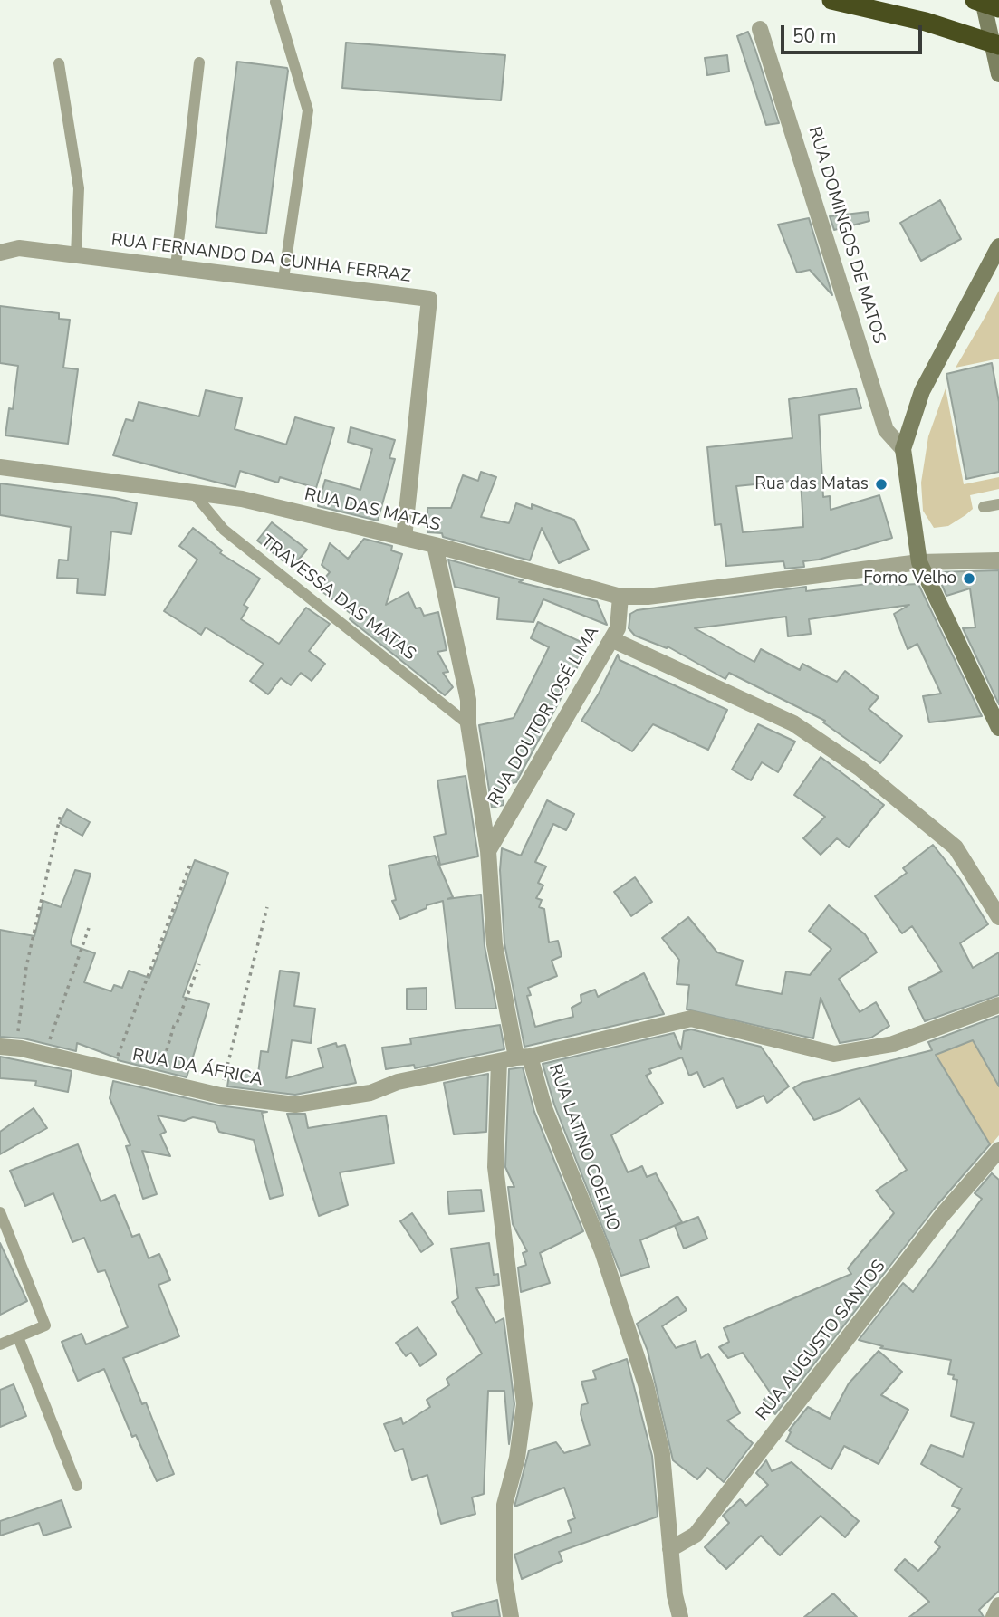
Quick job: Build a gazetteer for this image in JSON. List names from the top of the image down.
{
  "streets": {
    "street": [
      "RUA DOMINGOS DE MATOS",
      "RUA FERNANDO DA CUNHA FERRAZ",
      "RUA DAS MATAS",
      "RUA DOUTOR JOSÉ LIMA",
      "RUA DA ÁFRICA",
      "RUA LATINO COELHO",
      "RUA AUGUSTO SANTOS"
    ],
    "lane": ["TRAVESSA DAS MATAS"]
  },
  "crossings": [
    ["RUA FERNANDO DA CUNHA FERRAZ", "RUA DAS MATAS"],
    ["RUA DAS MATAS", "TRAVESSA DAS MATAS"],
    ["RUA DAS MATAS", "RUA DOUTOR JOSÉ LIMA"],
    ["RUA DAS MATAS", "RUA LATINO COELHO"],
    ["TRAVESSA DAS MATAS", "RUA LATINO COELHO"],
    ["RUA DOUTOR JOSÉ LIMA", "RUA LATINO COELHO"],
    ["RUA DA ÁFRICA", "RUA LATINO COELHO"],
    ["RUA LATINO COELHO", "RUA AUGUSTO SANTOS"]
  ],
  "places": ["Rua das Matas", "Forno Velho"],
  "scale_bar": "50 m"
}
